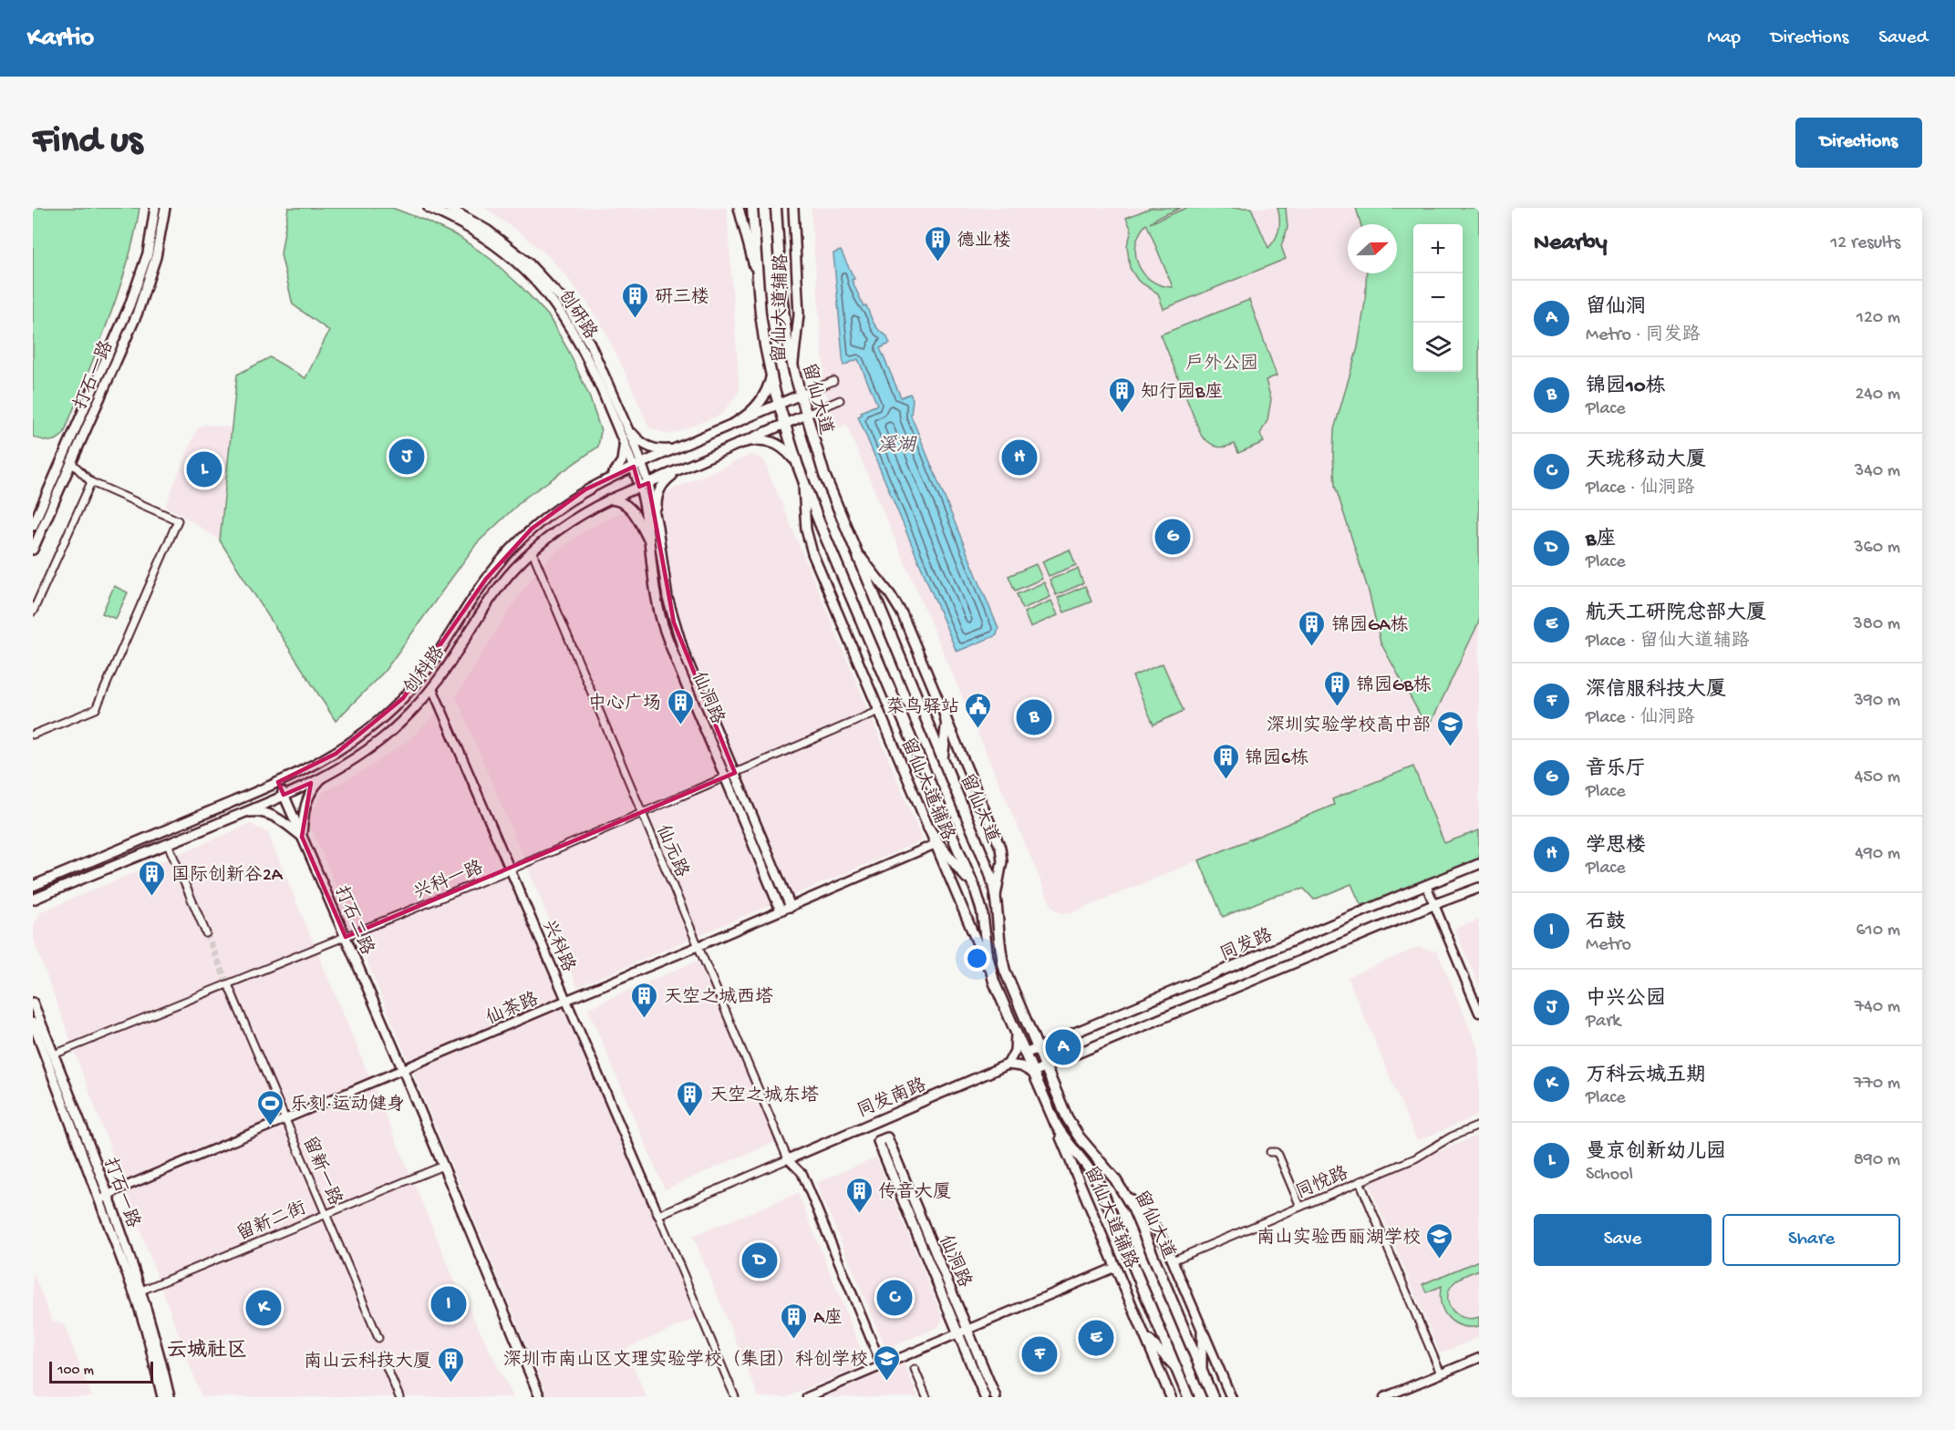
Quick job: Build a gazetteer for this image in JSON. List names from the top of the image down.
{
  "streets": {
    "main road": [
      "留仙大道辅路",
      "创研路",
      "打石一路",
      "留仙大道",
      "创科路",
      "仙洞路",
      "打石二路",
      "同发路",
      "同发南路"
    ],
    "street": [
      "仙元路",
      "兴科一路",
      "兴科路",
      "仙茶路",
      "留新一路",
      "同悦路",
      "留新二街"
    ]
  },
  "crossings": [
    ["留仙大道辅路", "留仙大道"],
    ["留仙大道辅路", "兴科一路"],
    ["留仙大道辅路", "仙茶路"],
    ["留仙大道辅路", "同悦路"],
    ["创研路", "创科路"],
    ["创研路", "仙洞路"],
    ["打石一路", "兴科一路"],
    ["打石一路", "仙茶路"],
    ["打石一路", "留新二街"],
    ["留仙大道", "创科路"],
    ["留仙大道", "同发路"],
    ["创科路", "仙洞路"],
    ["创科路", "仙元路"],
    ["创科路", "打石二路"],
    ["创科路", "兴科路"],
    ["仙洞路", "兴科一路"],
    ["仙洞路", "仙茶路"],
    ["仙元路", "兴科一路"],
    ["仙元路", "仙茶路"],
    ["仙元路", "同发南路"],
    ["兴科一路", "打石二路"],
    ["兴科一路", "兴科路"],
    ["兴科一路", "留新一路"],
    ["打石二路", "仙茶路"],
    ["打石二路", "留新二街"],
    ["兴科路", "仙茶路"],
    ["仙茶路", "留新一路"],
    ["留新一路", "留新二街"]
  ],
  "districts": ["云城社区"],
  "water": ["溪湖"],
  "parks": ["户外公园"],
  "places": {
    "building": [
      "德业楼",
      "研三楼",
      "知行园B座",
      "锦园GA栋",
      "锦园GB栋",
      "中心广场",
      "锦园6栋",
      "国际创新谷2A",
      "天空之城西塔",
      "天空之城东塔",
      "传音大厦",
      "A座",
      "南山云科技大厦"
    ],
    "public building": ["菜鸟驿站"],
    "school or university": ["深圳实验学校高中部", "南山实验西丽湖学校", "深圳市南山区文理实验学校（集团）科创学校"],
    "sports": ["乐刻·运动健身"]
  },
  "scale_bar": "100 m",
  "north": "right",
  "page": {
    "header": "Kartio",
    "nav": ["Map", "Directions", "Saved"],
    "buttons": [
      "Directions",
      ["Save", "Share"]
    ],
    "title": "Find us",
    "heading": ["Nearby", "12 results"],
    "map_buttons": ["+", "−"],
    "list": [
      {
        "mark": "A",
        "name": "留仙洞",
        "note": "Metro · 同发路",
        "value": "120 m"
      },
      {
        "mark": "B",
        "name": "锦园10栋",
        "note": "Place",
        "value": "240 m"
      },
      {
        "mark": "C",
        "name": "天珑移动大厦",
        "note": "Place · 仙洞路",
        "value": "340 m"
      },
      {
        "mark": "D",
        "name": "B座",
        "note": "Place",
        "value": "360 m"
      },
      {
        "mark": "E",
        "name": "航天工研院总部大厦",
        "note": "Place · 留仙大道辅路",
        "value": "380 m"
      },
      {
        "mark": "F",
        "name": "深信服科技大厦",
        "note": "Place · 仙洞路",
        "value": "390 m"
      },
      {
        "mark": "G",
        "name": "音乐厅",
        "note": "Place",
        "value": "450 m"
      },
      {
        "mark": "H",
        "name": "学思楼",
        "note": "Place",
        "value": "490 m"
      },
      {
        "mark": "I",
        "name": "石鼓",
        "note": "Metro",
        "value": "610 m"
      },
      {
        "mark": "J",
        "name": "中兴公园",
        "note": "Park",
        "value": "740 m"
      },
      {
        "mark": "K",
        "name": "万科云城五期",
        "note": "Place",
        "value": "770 m"
      },
      {
        "mark": "L",
        "name": "曼京创新幼儿园",
        "note": "School",
        "value": "890 m"
      }
    ],
    "pins": [
      "J",
      "H",
      "L",
      "G",
      "B",
      "A",
      "D",
      "C",
      "I",
      "K",
      "E",
      "F"
    ],
    "scale": "100 m"
  }
}
